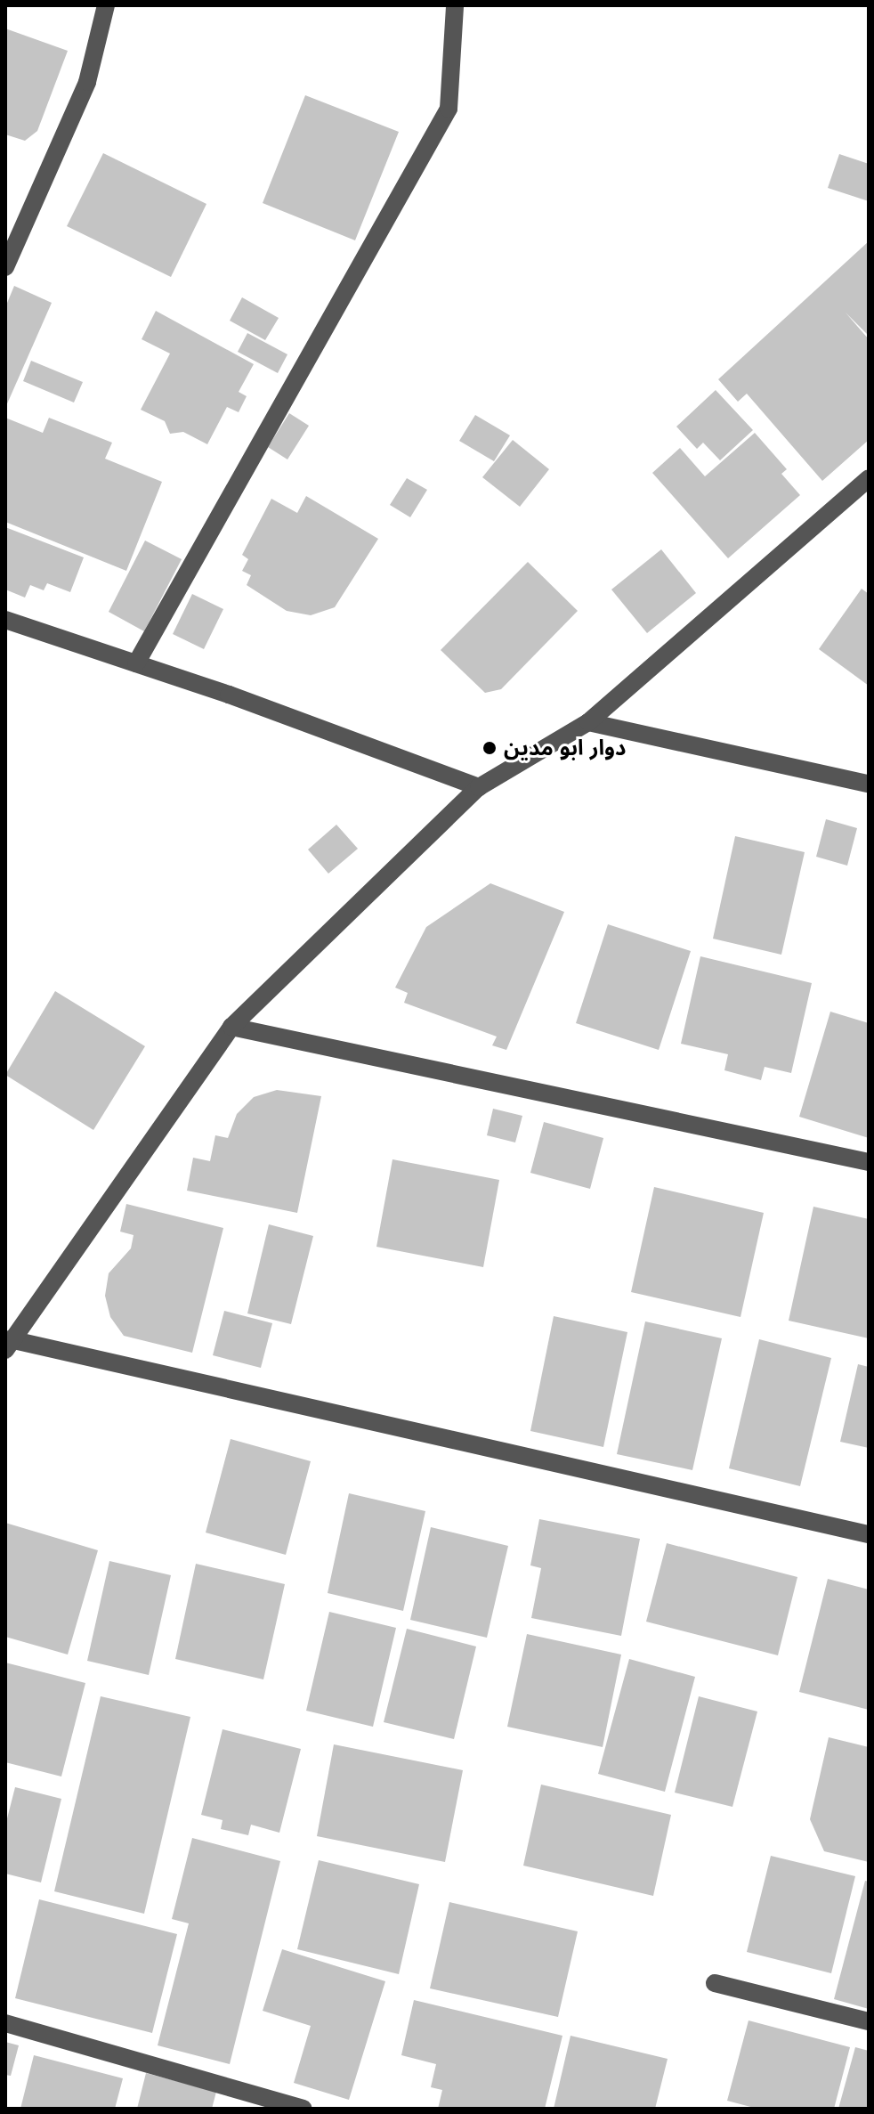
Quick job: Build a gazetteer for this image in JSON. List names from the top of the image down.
{
  "places": ["دوار ابو مدين"]
}
